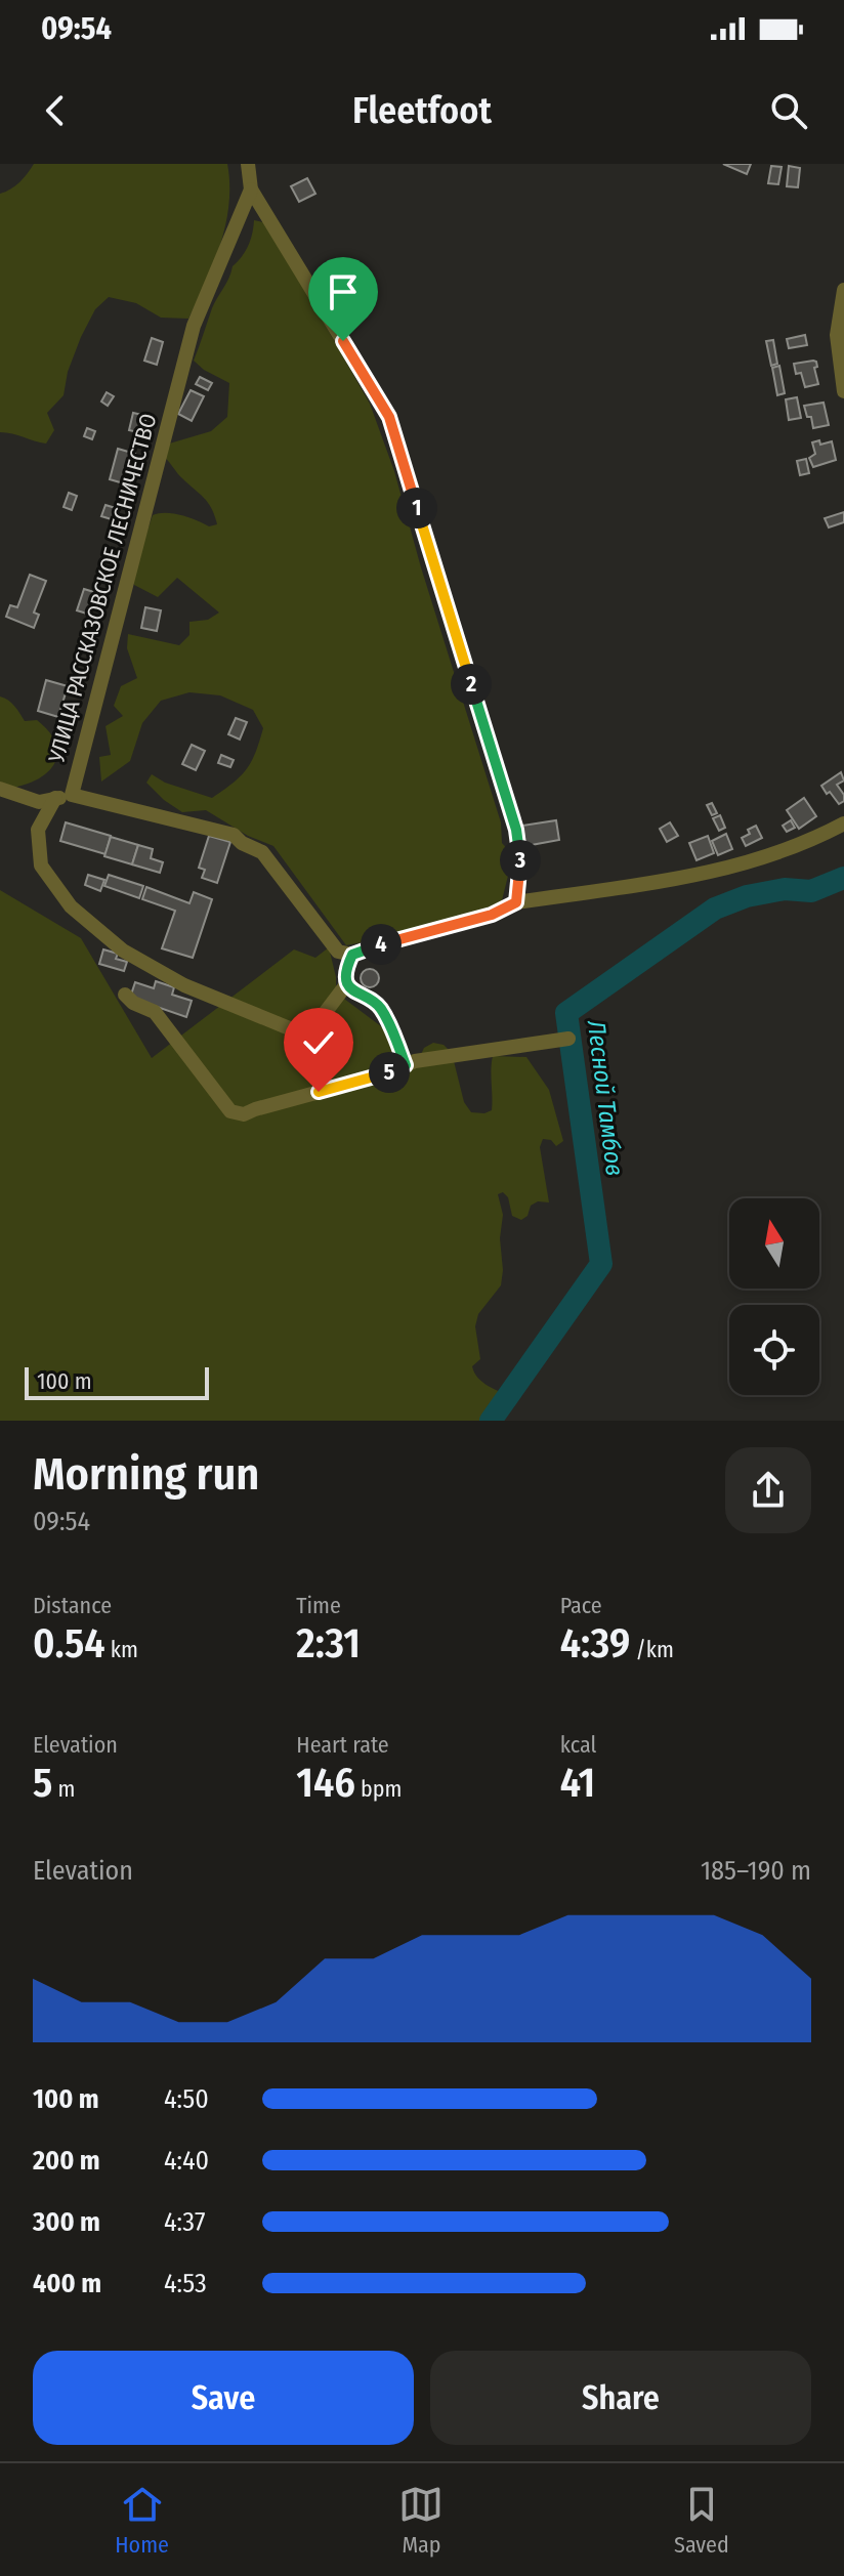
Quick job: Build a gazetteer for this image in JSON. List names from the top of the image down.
{
  "streets": {
    "street": ["УЛИЦА РАССКАЗОВСКОЕ ЛЕСНИЧЕСТВО"]
  },
  "water": ["Лесной Тамбов"],
  "scale_bar": "100 m",
  "north": "top",
  "page": {
    "status": "09:54",
    "header": "Fleetfoot",
    "pins": [
      "1",
      "2",
      "3",
      "4",
      "5"
    ],
    "scale": "100 m",
    "heading": ["Morning run", "09:54"],
    "stats": [
      ["Distance", "0.54 km"],
      ["Time", "2:31"],
      ["Pace", "4:39 /km"],
      ["Elevation", "5 m"],
      ["Heart rate", "146 bpm"],
      ["kcal", "41"]
    ],
    "chart": ["Elevation", "185–190 m"],
    "list": [
      {
        "name": "100 m",
        "note": "4:50"
      },
      {
        "name": "200 m",
        "note": "4:40"
      },
      {
        "name": "300 m",
        "note": "4:37"
      },
      {
        "name": "400 m",
        "note": "4:53"
      }
    ],
    "buttons": ["Save", "Share"],
    "tabs": ["Home", "Map", "Saved"]
  }
}
